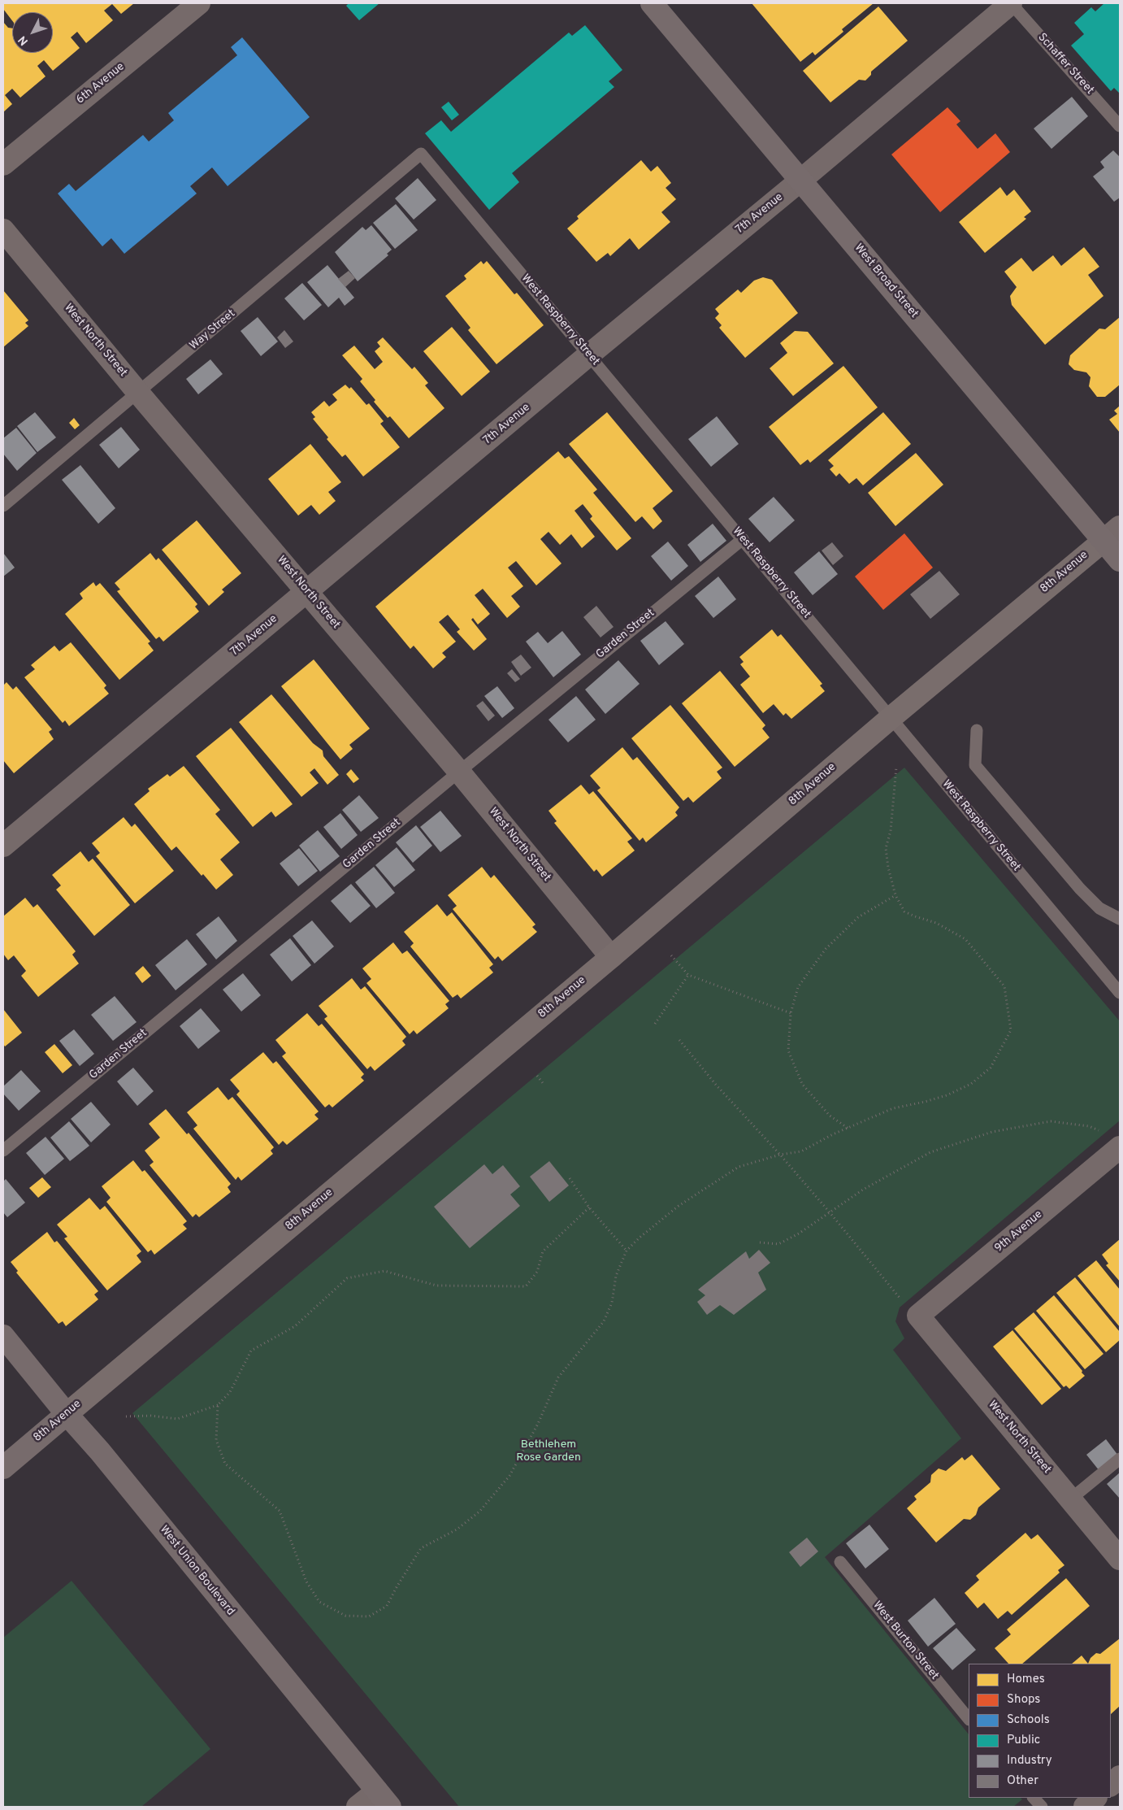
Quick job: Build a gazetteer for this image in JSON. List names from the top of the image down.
{
  "streets": {
    "main road": ["West Broad Street", "8th Avenue", "West Union Boulevard"],
    "street": [
      "6th Avenue",
      "7th Avenue",
      "West North Street",
      "9th Avenue"
    ],
    "lane": [
      "Schaffer Street",
      "West Raspberry Street",
      "Way Street",
      "Garden Street",
      "West Burton Street"
    ]
  },
  "crossings": [
    ["Schaffer Street", "7th Avenue"],
    ["7th Avenue", "West Broad Street"],
    ["7th Avenue", "West Raspberry Street"],
    ["7th Avenue", "West North Street"],
    ["West Broad Street", "8th Avenue"],
    ["West Raspberry Street", "Way Street"],
    ["West Raspberry Street", "8th Avenue"],
    ["West Raspberry Street", "Garden Street"],
    ["Way Street", "West North Street"],
    ["West North Street", "8th Avenue"],
    ["West North Street", "Garden Street"],
    ["West North Street", "9th Avenue"],
    ["8th Avenue", "West Union Boulevard"]
  ],
  "parks": ["Bethlehem Rose Garden"],
  "legend": [
    "Homes",
    "Shops",
    "Schools",
    "Public",
    "Industry",
    "Other"
  ],
  "north": "bottom left"
}
